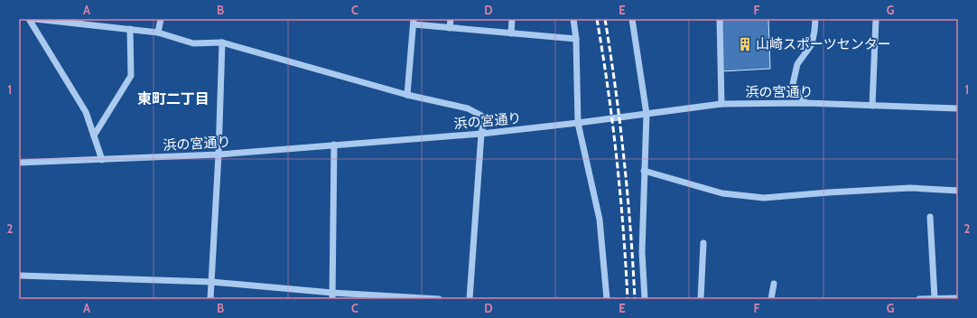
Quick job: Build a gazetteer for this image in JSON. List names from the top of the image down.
{
  "streets": {
    "street": ["浜の宮通り"]
  },
  "districts": ["東町二丁目"],
  "places": {
    "building": ["山崎スポーツセンター"]
  },
  "grid": {
    "columns": [
      "A",
      "B",
      "C",
      "D",
      "E",
      "F",
      "G"
    ],
    "rows": ["1", "2"]
  }
}
